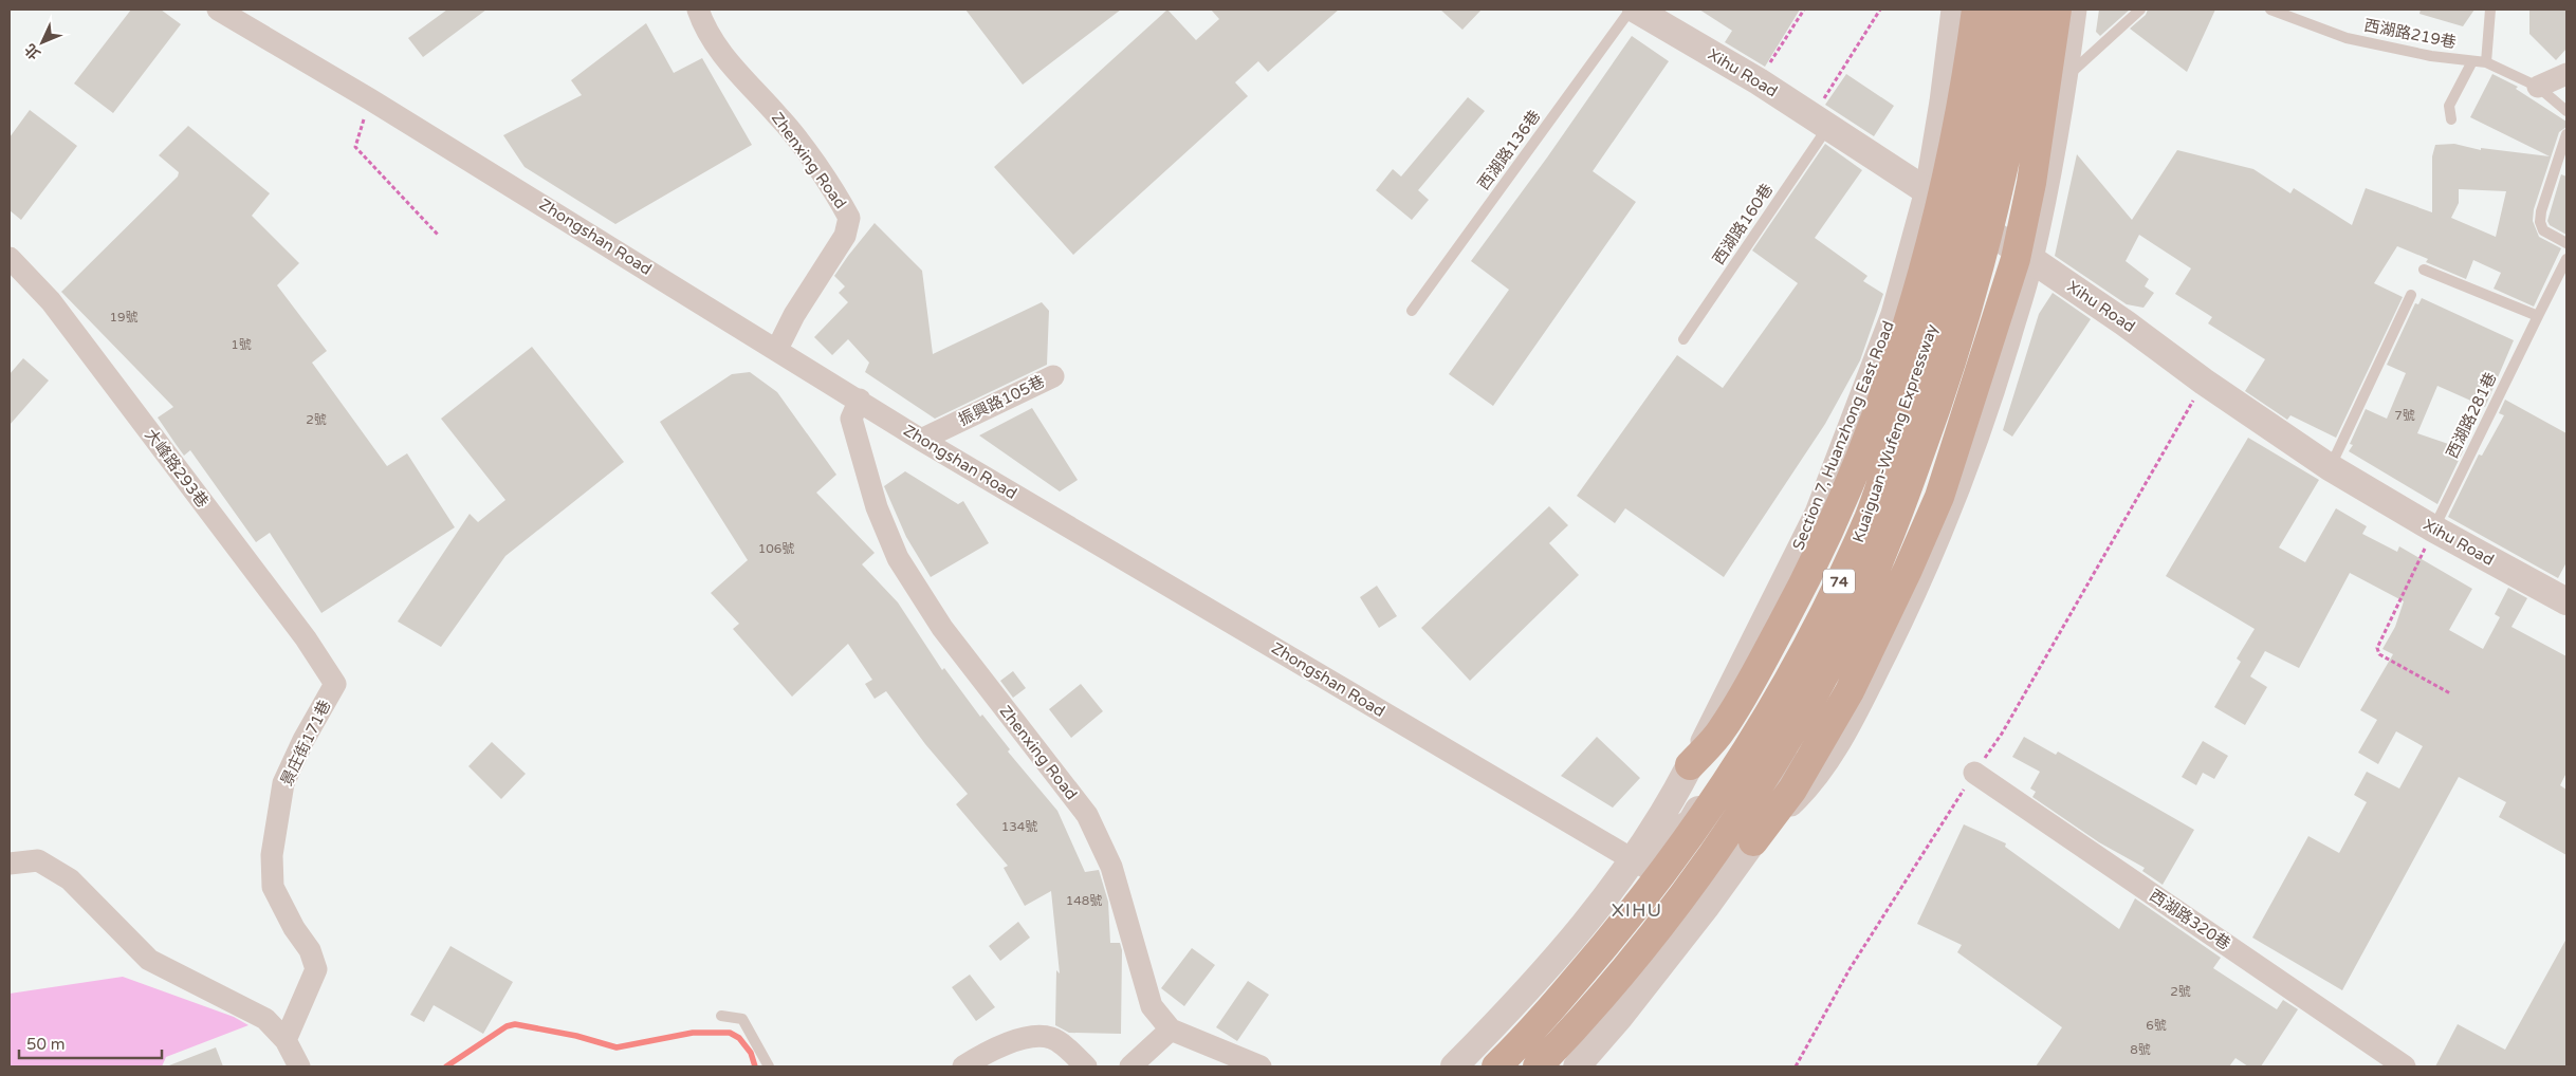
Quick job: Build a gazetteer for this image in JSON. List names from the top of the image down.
{
  "streets": {
    "highway": ["Kuaiguan-Wufeng Expressway", "74"],
    "street": [
      "Xihu Road",
      "Zhenxing Road",
      "Zhongshan Road",
      "振興路105巷",
      "Section 7, Huanzhong East Road",
      "大峰路293巷",
      "景庄街171巷",
      "西湖路320巷"
    ],
    "lane": [
      "西湖路219巷",
      "西湖路136巷",
      "西湖路160巷",
      "西湖路281巷"
    ]
  },
  "crossings": [
    ["Xihu Road", "西湖路160巷"],
    ["Xihu Road", "西湖路281巷"],
    ["Xihu Road", "Section 7, Huanzhong East Road"],
    ["Zhenxing Road", "Zhongshan Road"],
    ["Zhongshan Road", "振興路105巷"],
    ["Zhongshan Road", "Section 7, Huanzhong East Road"],
    ["大峰路293巷", "景庄街171巷"]
  ],
  "districts": ["XIHU"],
  "house_numbers": [
    "19號",
    "1號",
    "7號",
    "2號",
    "106號",
    "134號",
    "148號",
    "2號",
    "6號",
    "8號"
  ],
  "scale_bar": "50 m",
  "north": "bottom left"
}
